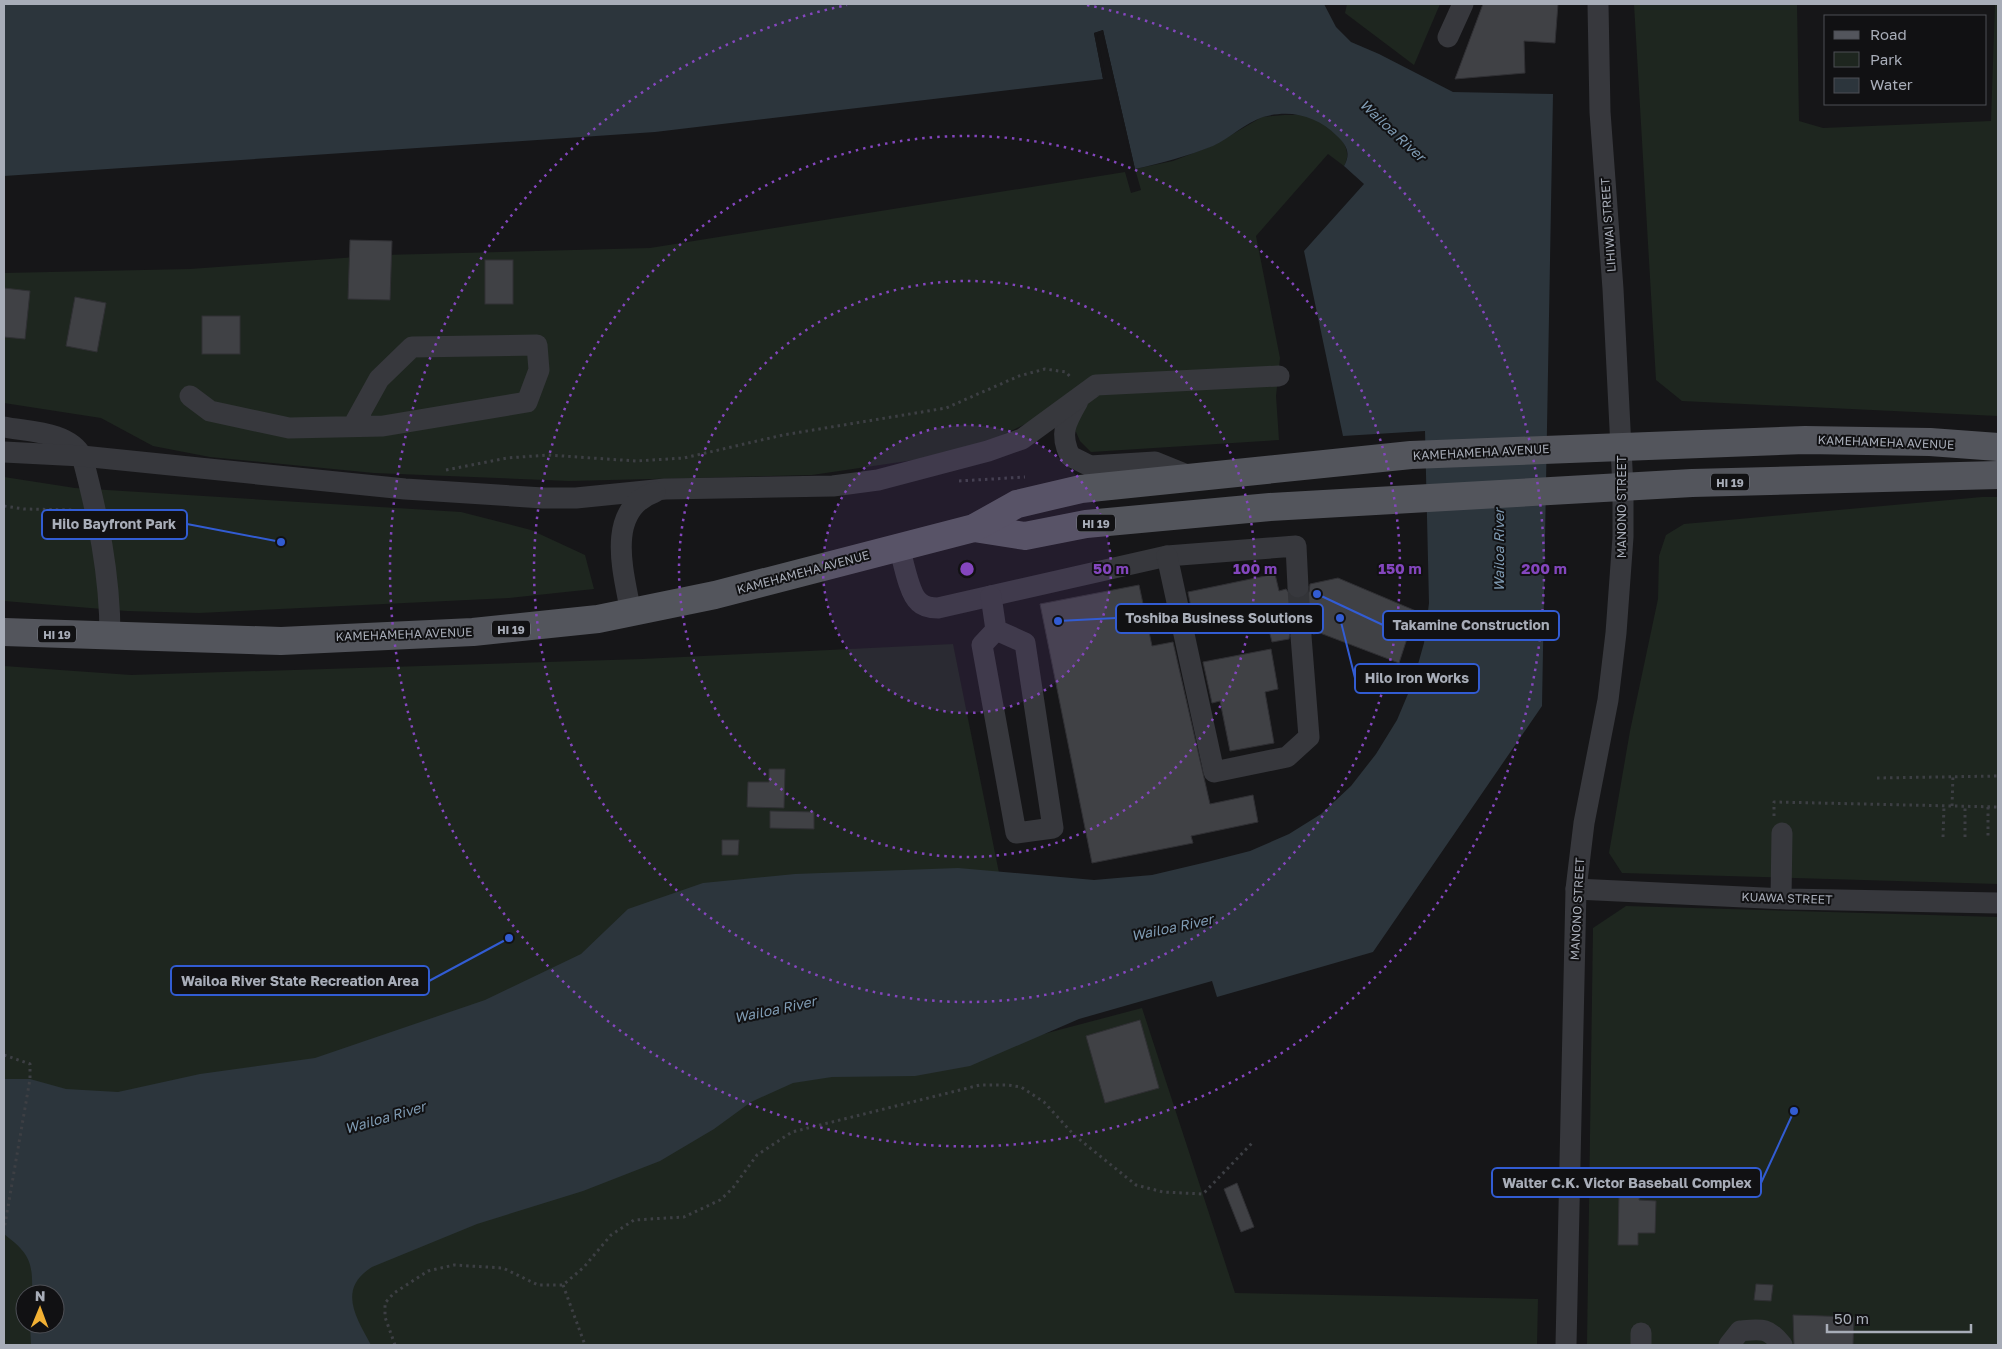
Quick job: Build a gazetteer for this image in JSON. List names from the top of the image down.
{
  "streets": {
    "main road": ["KAMEHAMEHA AVENUE", "HI 19"],
    "street": ["LIHIWAI STREET", "MANONO STREET", "KUAWA STREET"]
  },
  "crossings": [
    ["LIHIWAI STREET", "KAMEHAMEHA AVENUE"],
    ["LIHIWAI STREET", "MANONO STREET"],
    ["KAMEHAMEHA AVENUE", "MANONO STREET"],
    ["MANONO STREET", "KUAWA STREET"]
  ],
  "water": ["Wailoa River"],
  "places": [
    "Hilo Bayfront Park",
    "Takamine Construction",
    "Hilo Iron Works",
    "Toshiba Business Solutions",
    "Wailoa River State Recreation Area",
    "Walter C.K. Victor Baseball Complex"
  ],
  "legend": ["Road", "Park", "Water"],
  "scale_bar": "50 m",
  "north": "top",
  "rings": [
    "50 m",
    "100 m",
    "150 m",
    "200 m"
  ]
}
